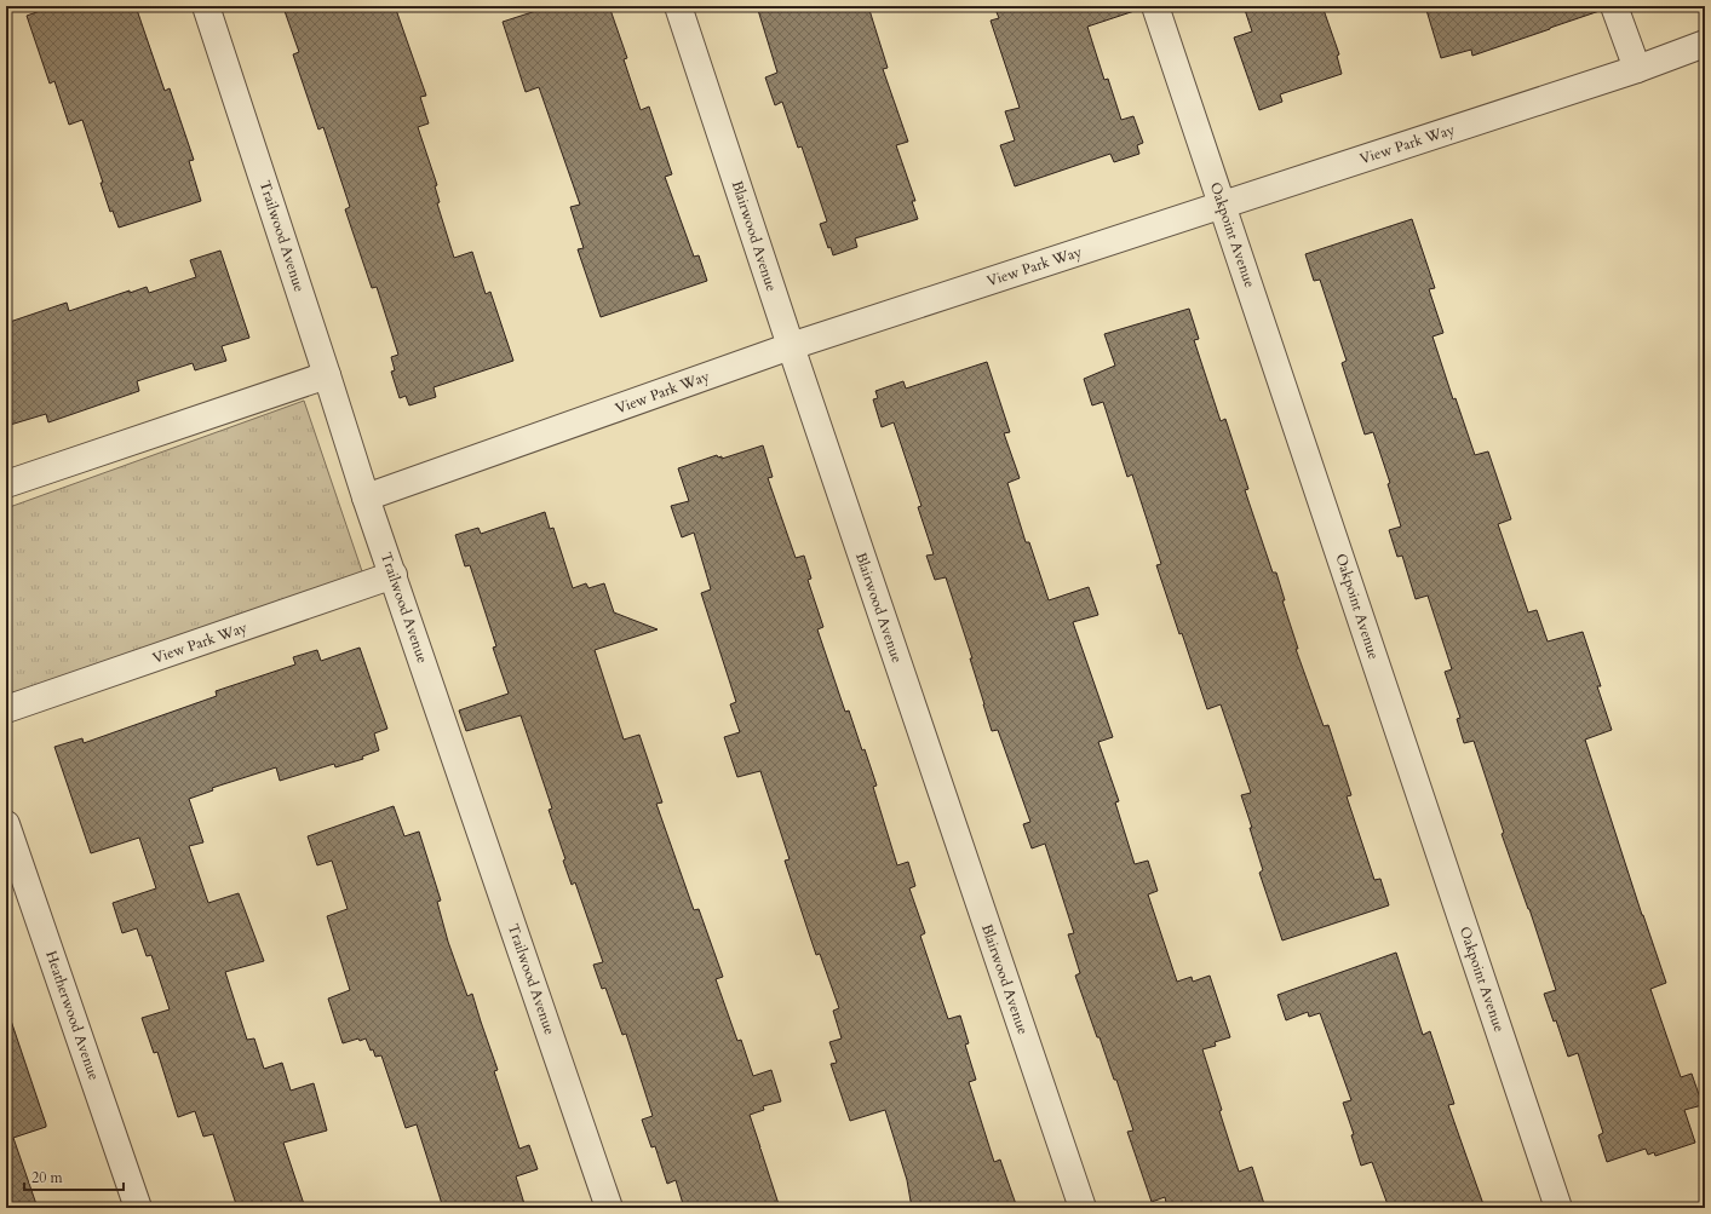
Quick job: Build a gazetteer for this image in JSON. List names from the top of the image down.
{
  "streets": {
    "street": [
      "View Park Way",
      "Oakpoint Avenue",
      "Trailwood Avenue",
      "Blairwood Avenue",
      "Heatherwood Avenue"
    ]
  },
  "crossings": [
    ["View Park Way", "Oakpoint Avenue"],
    ["View Park Way", "Trailwood Avenue"],
    ["View Park Way", "Blairwood Avenue"]
  ],
  "scale_bar": "20 m"
}
